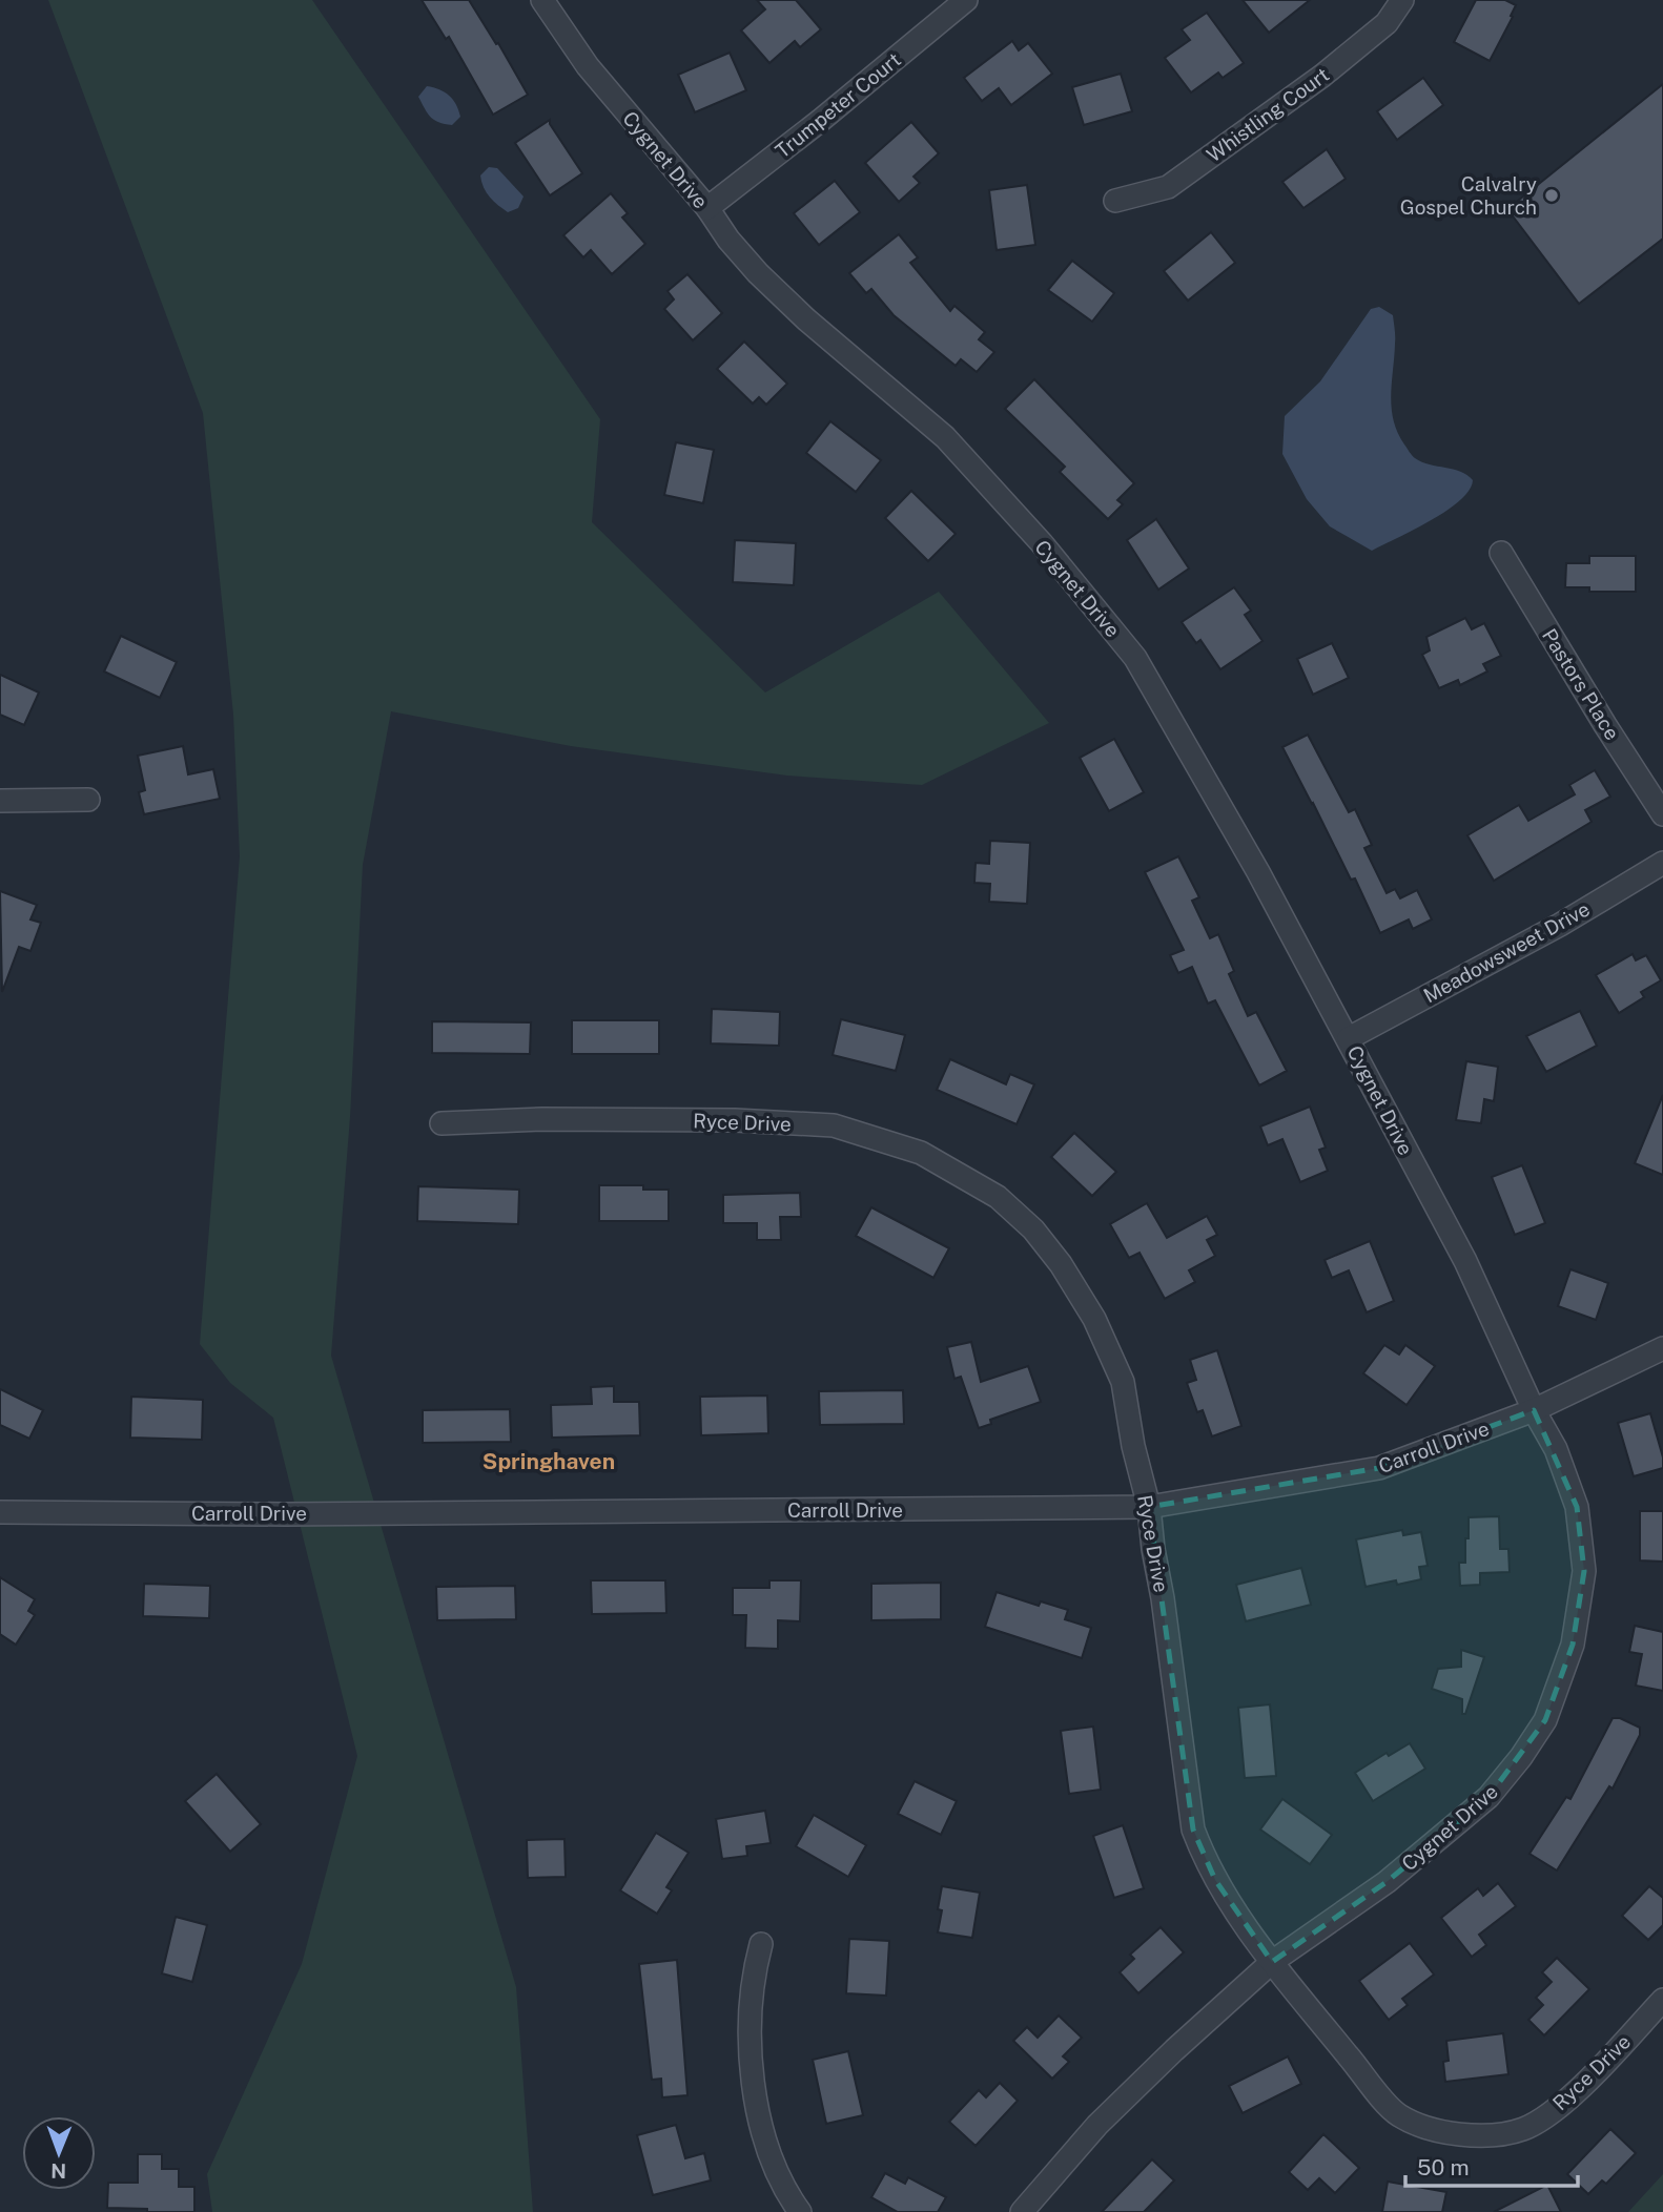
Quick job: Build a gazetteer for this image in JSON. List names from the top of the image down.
{
  "streets": {
    "street": [
      "Trumpeter Court",
      "Whistling Court",
      "Cygnet Drive",
      "Pastors Place",
      "Meadowsweet Drive",
      "Ryce Drive",
      "Carroll Drive"
    ]
  },
  "crossings": [
    ["Trumpeter Court", "Cygnet Drive"],
    ["Cygnet Drive", "Meadowsweet Drive"],
    ["Cygnet Drive", "Ryce Drive"],
    ["Cygnet Drive", "Carroll Drive"],
    ["Ryce Drive", "Carroll Drive"]
  ],
  "districts": ["Springhaven"],
  "places": ["Calvalry Gospel Church"],
  "scale_bar": "50 m",
  "north": "bottom"
}
